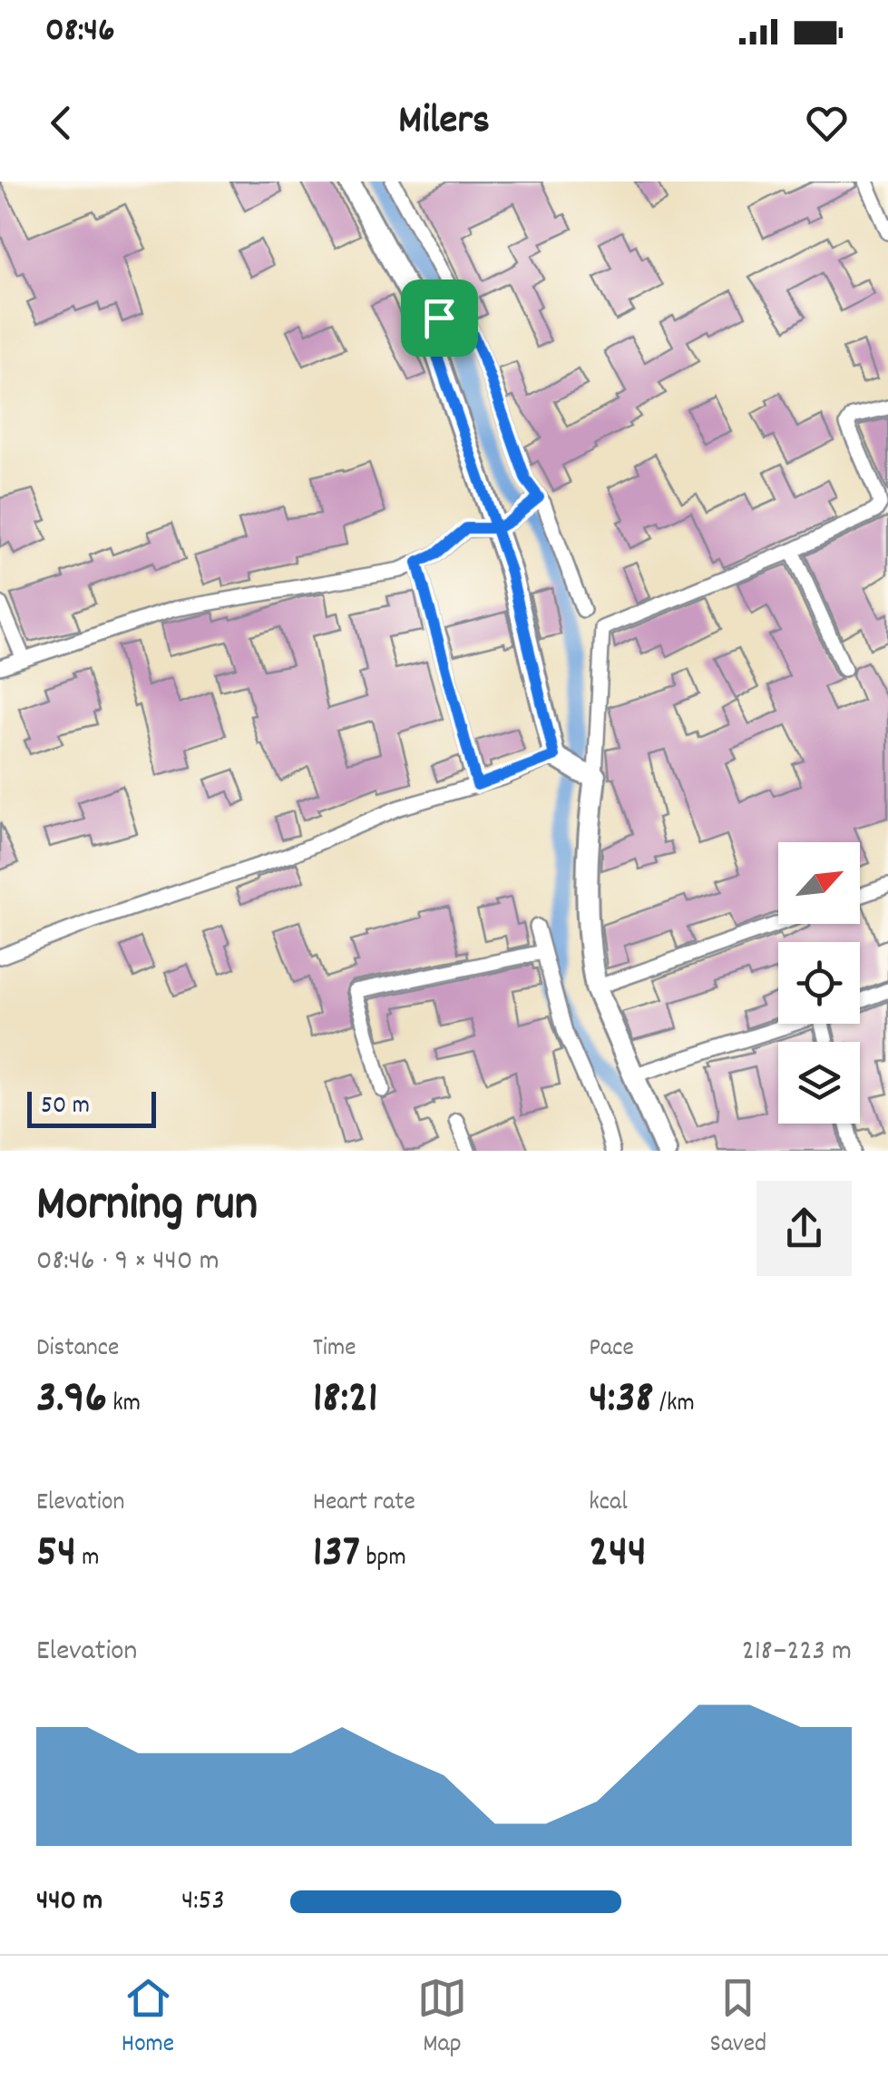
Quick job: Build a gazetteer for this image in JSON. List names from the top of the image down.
{
  "scale_bar": "50 m",
  "north": "top right",
  "page": {
    "status": "08:46",
    "header": "Milers",
    "scale": "50 m",
    "heading": ["Morning run", "08:46 · 9 × 440 m"],
    "stats": [
      ["Distance", "3.96 km"],
      ["Time", "18:21"],
      ["Pace", "4:38 /km"],
      ["Elevation", "54 m"],
      ["Heart rate", "137 bpm"],
      ["kcal", "244"]
    ],
    "chart": ["Elevation", "218–223 m"],
    "list": [
      {
        "name": "440 m",
        "note": "4:53"
      }
    ],
    "tabs": ["Home", "Map", "Saved"]
  }
}
